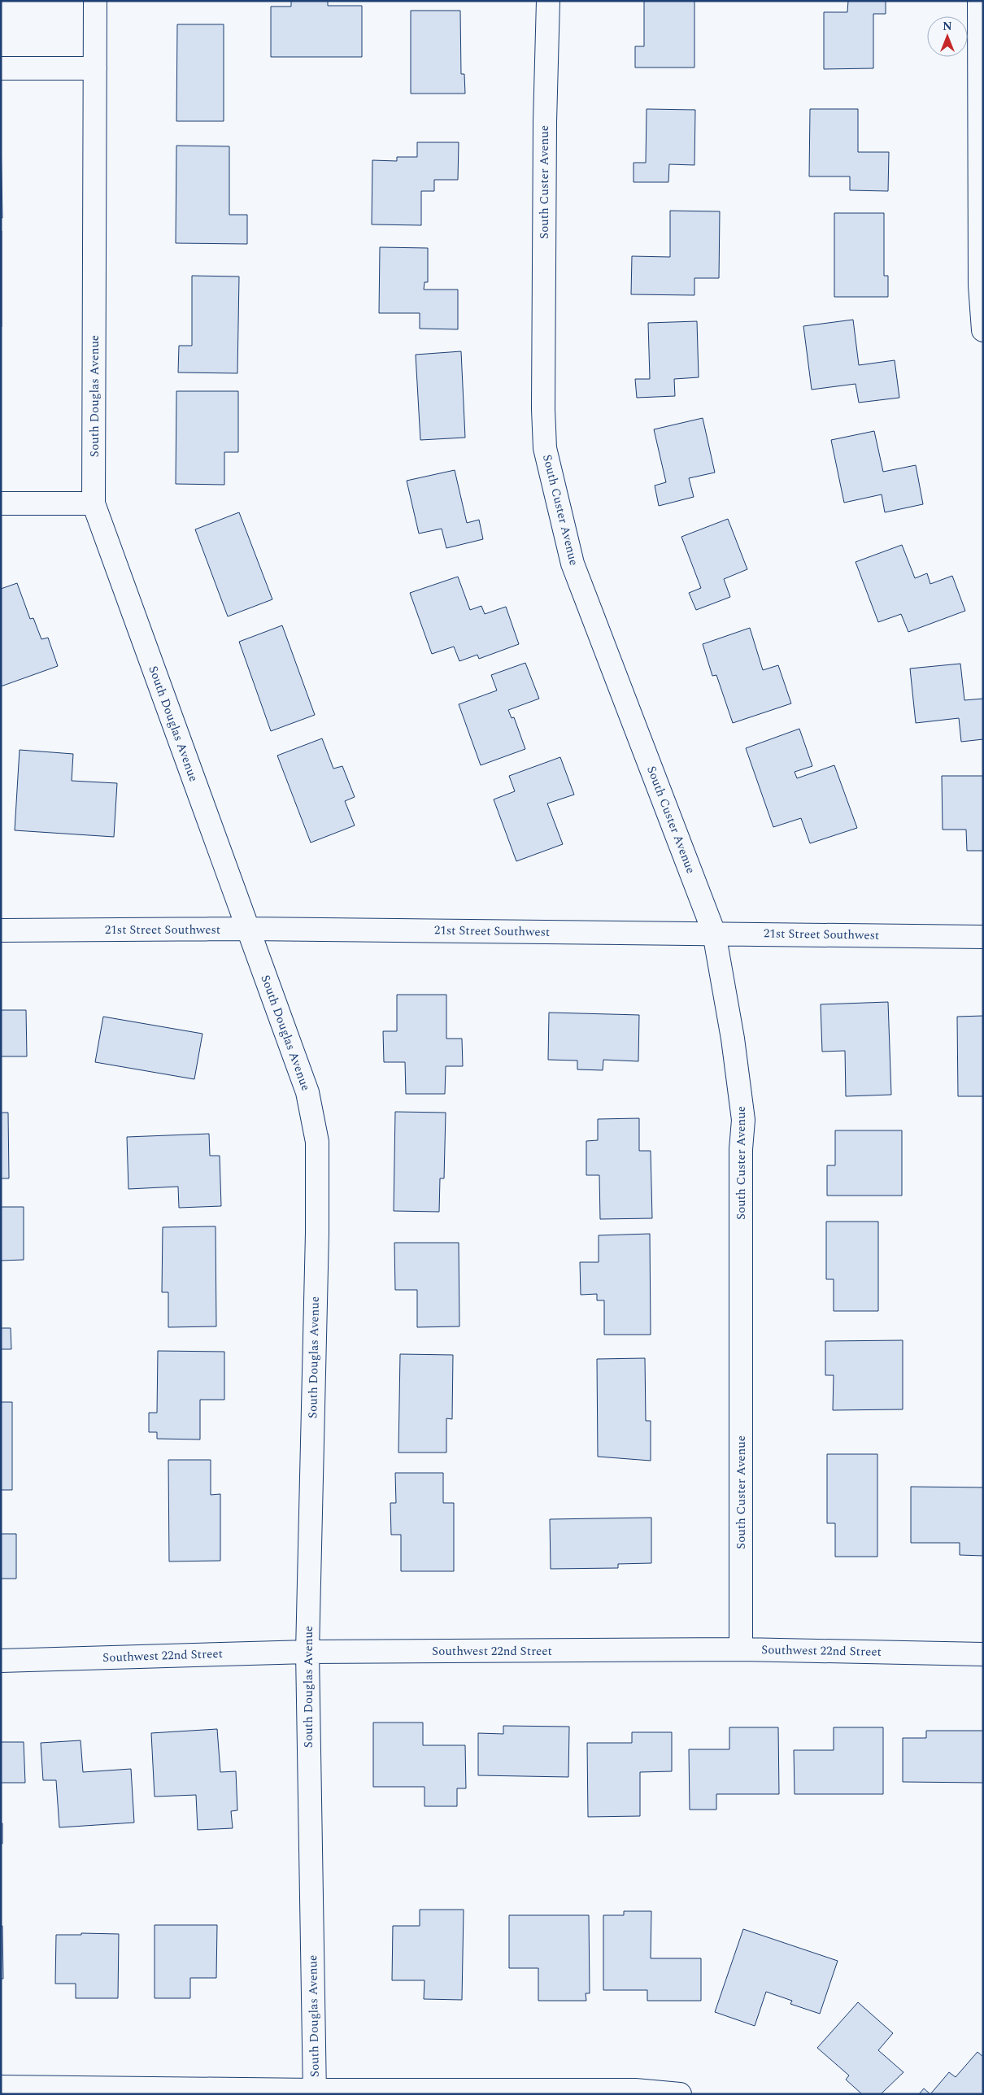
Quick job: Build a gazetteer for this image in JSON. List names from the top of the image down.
{
  "streets": {
    "street": [
      "South Custer Avenue",
      "South Douglas Avenue",
      "21st Street Southwest",
      "Southwest 22nd Street"
    ]
  },
  "crossings": [
    ["South Custer Avenue", "21st Street Southwest"],
    ["South Custer Avenue", "Southwest 22nd Street"],
    ["South Douglas Avenue", "21st Street Southwest"],
    ["South Douglas Avenue", "Southwest 22nd Street"]
  ],
  "north": "top"
}
